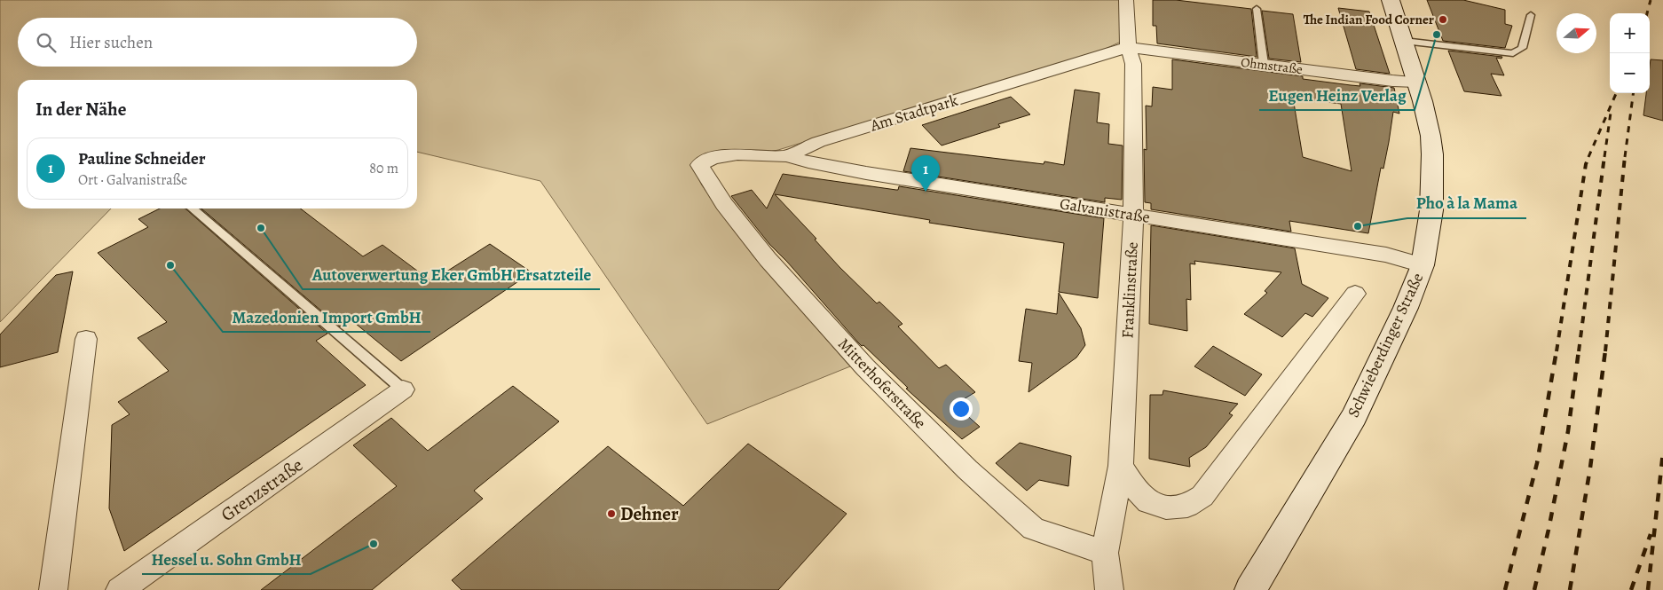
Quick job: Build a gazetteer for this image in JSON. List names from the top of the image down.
{
  "streets": {
    "main road": ["Schwieberdinger Straße"],
    "street": [
      "Ohmstraße",
      "Am Stadtpark",
      "Galvanistraße",
      "Franklinstraße",
      "Mitterhoferstraße",
      "Grenzstraße"
    ]
  },
  "crossings": [
    ["Ohmstraße", "Am Stadtpark"],
    ["Ohmstraße", "Franklinstraße"],
    ["Ohmstraße", "Schwieberdinger Straße"],
    ["Am Stadtpark", "Galvanistraße"],
    ["Am Stadtpark", "Franklinstraße"],
    ["Am Stadtpark", "Mitterhoferstraße"],
    ["Galvanistraße", "Franklinstraße"],
    ["Galvanistraße", "Schwieberdinger Straße"],
    ["Franklinstraße", "Mitterhoferstraße"]
  ],
  "places": [
    "The Indian Food Corner",
    "Eugen Heinz Verlag",
    "Pho à la Mama",
    "Autoverwertung Eker GmbH Ersatzteile",
    "Mazedonien Import GmbH",
    "Dehner",
    "Hessel u. Sohn GmbH"
  ],
  "north": "right",
  "page": {
    "map_buttons": ["+", "−"],
    "search": "Hier suchen",
    "heading": "In der Nähe",
    "list": [
      {
        "mark": "1",
        "name": "Pauline Schneider",
        "note": "Ort · Galvanistraße",
        "value": "80 m"
      }
    ],
    "pins": "1"
  }
}
